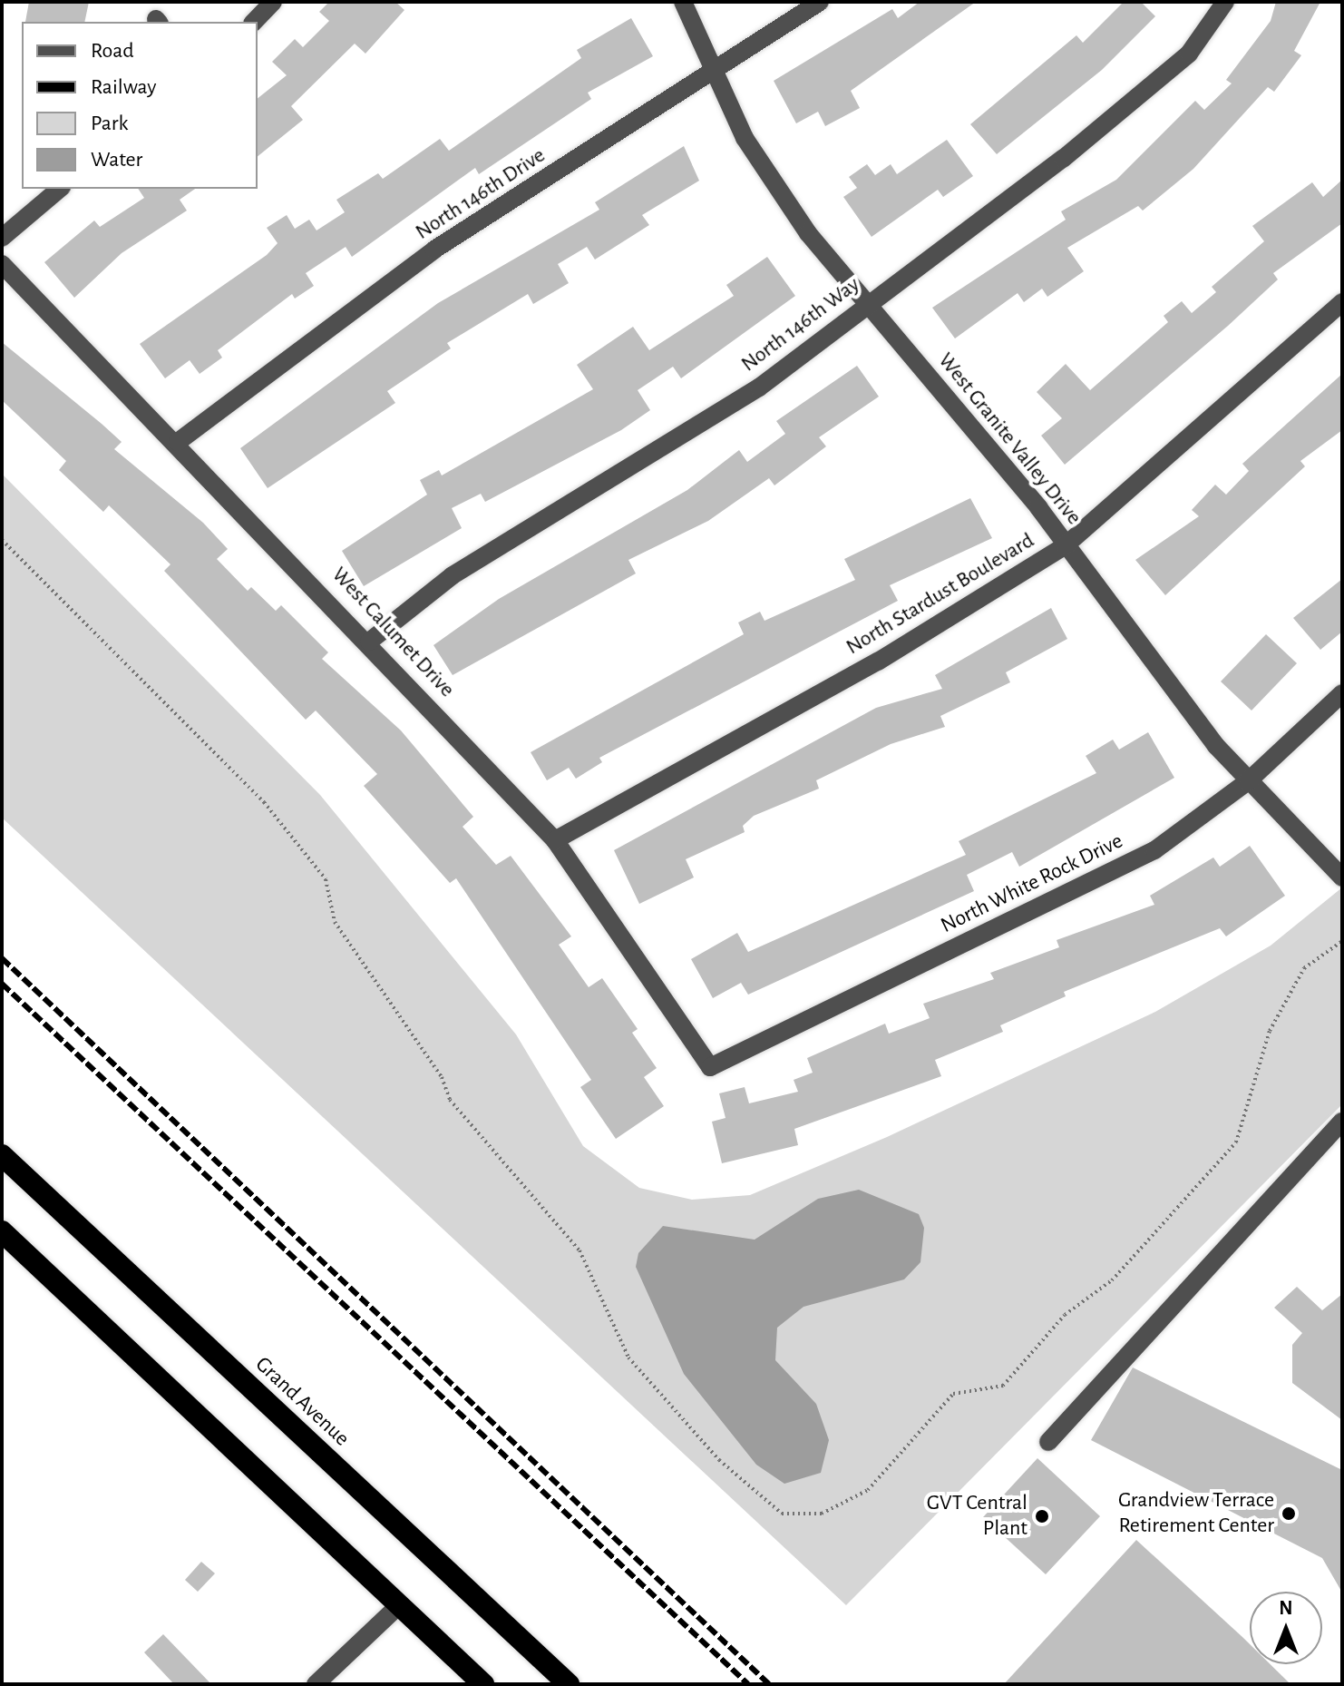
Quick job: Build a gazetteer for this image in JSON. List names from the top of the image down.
{
  "streets": {
    "highway": ["Grand Avenue"],
    "street": [
      "North 146th Drive",
      "North 146th Way",
      "West Granite Valley Drive",
      "North Stardust Boulevard",
      "West Calumet Drive",
      "North White Rock Drive"
    ]
  },
  "crossings": [
    ["North 146th Drive", "West Granite Valley Drive"],
    ["North 146th Drive", "West Calumet Drive"],
    ["North 146th Way", "West Granite Valley Drive"],
    ["North 146th Way", "West Calumet Drive"],
    ["West Granite Valley Drive", "North Stardust Boulevard"],
    ["West Granite Valley Drive", "North White Rock Drive"],
    ["North Stardust Boulevard", "West Calumet Drive"],
    ["West Calumet Drive", "North White Rock Drive"]
  ],
  "places": ["Grandview Terrace Retirement Center", "GVT Central Plant"],
  "legend": [
    "Road",
    "Railway",
    "Park",
    "Water"
  ],
  "north": "top"
}
